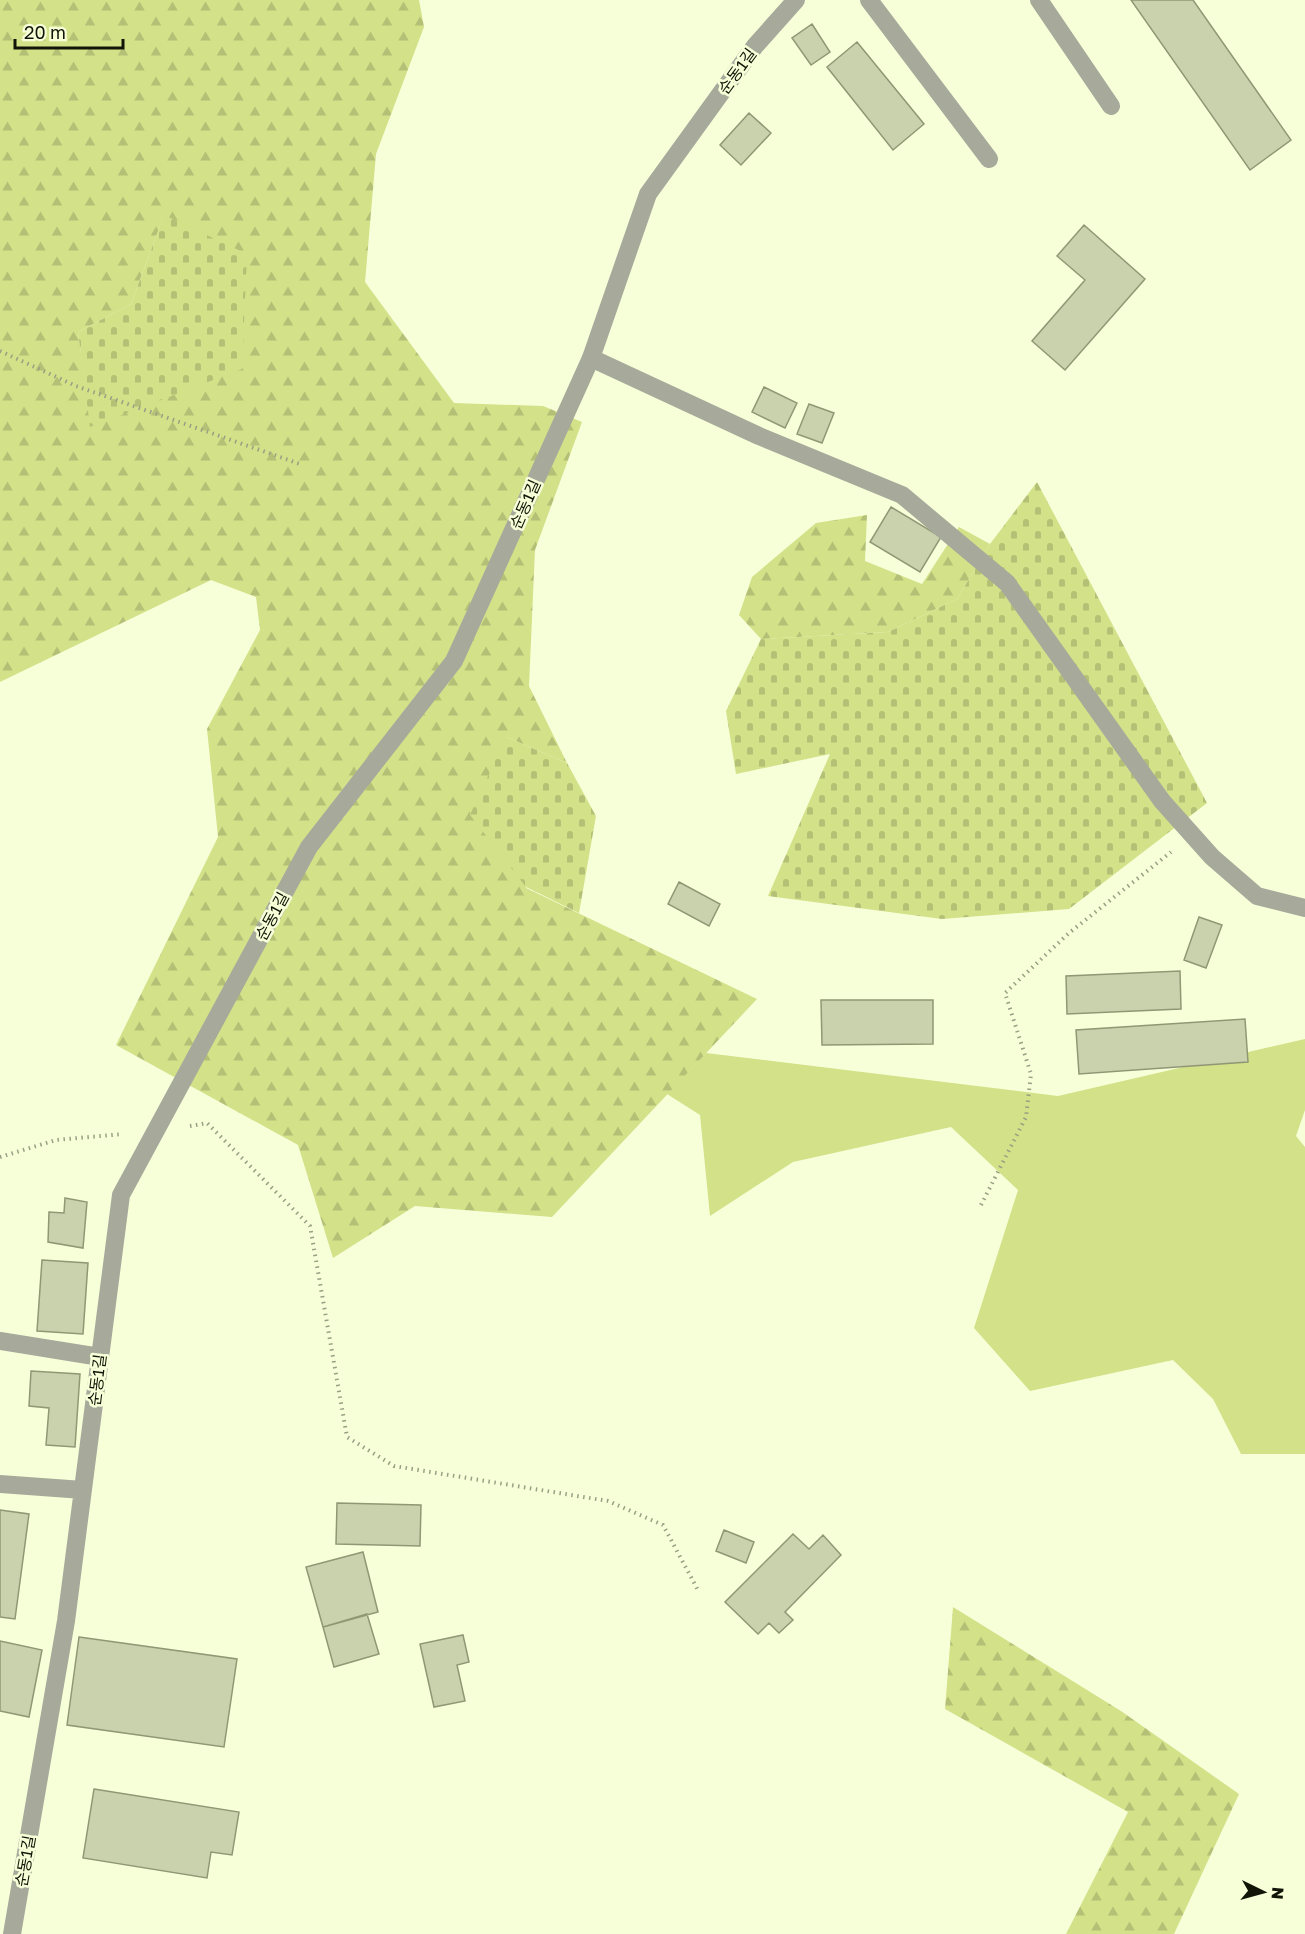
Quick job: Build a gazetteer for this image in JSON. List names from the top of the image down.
{
  "streets": {
    "street": ["순동1길"]
  },
  "scale_bar": "20 m",
  "north": "right"
}
